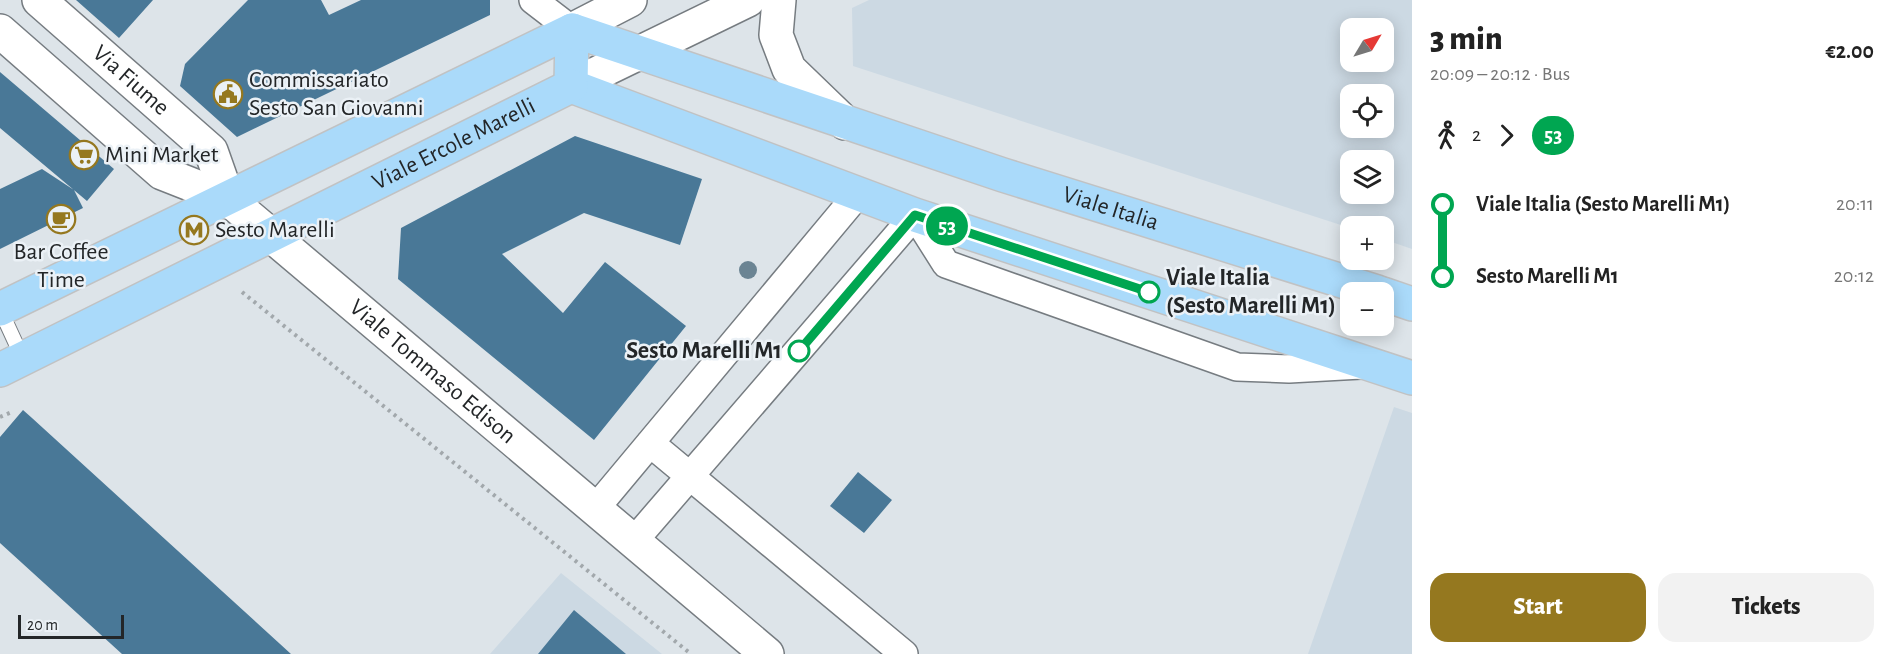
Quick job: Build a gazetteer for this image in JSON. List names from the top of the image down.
{
  "streets": {
    "main road": ["Viale Ercole Marelli", "Viale Italia"],
    "street": ["Via Fiume", "Viale Tommaso Edison"]
  },
  "crossings": [
    ["Via Fiume", "Viale Ercole Marelli"],
    ["Viale Ercole Marelli", "Viale Italia"],
    ["Viale Ercole Marelli", "Viale Tommaso Edison"]
  ],
  "places": {
    "public building": ["Commissariato Sesto San Giovanni"],
    "supermarket": ["Mini Market"],
    "cafe": ["Bar Coffee Time"],
    "metro station": ["Sesto Marelli"],
    "other": ["Viale Italia (Sesto Marelli M1)", "Sesto Marelli M1"]
  },
  "lines": ["bus line 53"],
  "scale_bar": "20 m",
  "north": "top right",
  "page": {
    "on_map": "53",
    "heading": ["3 min", "20:09 – 20:12 · Bus", "€2.00"],
    "map_buttons": ["+", "−"],
    "legs": ["2", "53"],
    "list": [
      {
        "name": "Viale Italia (Sesto Marelli M1)",
        "value": "20:11"
      },
      {
        "name": "Sesto Marelli M1",
        "value": "20:12"
      }
    ],
    "buttons": ["Start", "Tickets"],
    "scale": "20 m"
  }
}
